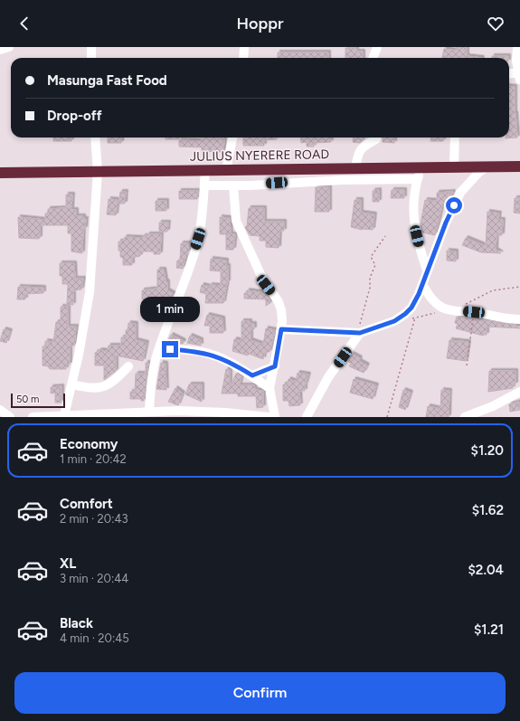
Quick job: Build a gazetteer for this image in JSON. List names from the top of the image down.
{
  "streets": {
    "highway": ["JULIUS NYERERE ROAD"]
  },
  "scale_bar": "50 m",
  "page": {
    "header": "Hoppr",
    "banner": ["Masunga Fast Food", "Drop-off"],
    "bubble": "1 min",
    "scale": "50 m",
    "list": [
      {
        "name": "Economy",
        "note": "1 min · 20:42",
        "value": "$1.20"
      },
      {
        "name": "Comfort",
        "note": "2 min · 20:43",
        "value": "$1.62"
      },
      {
        "name": "XL",
        "note": "3 min · 20:44",
        "value": "$2.04"
      },
      {
        "name": "Black",
        "note": "4 min · 20:45",
        "value": "$1.21"
      }
    ],
    "buttons": "Confirm"
  }
}
